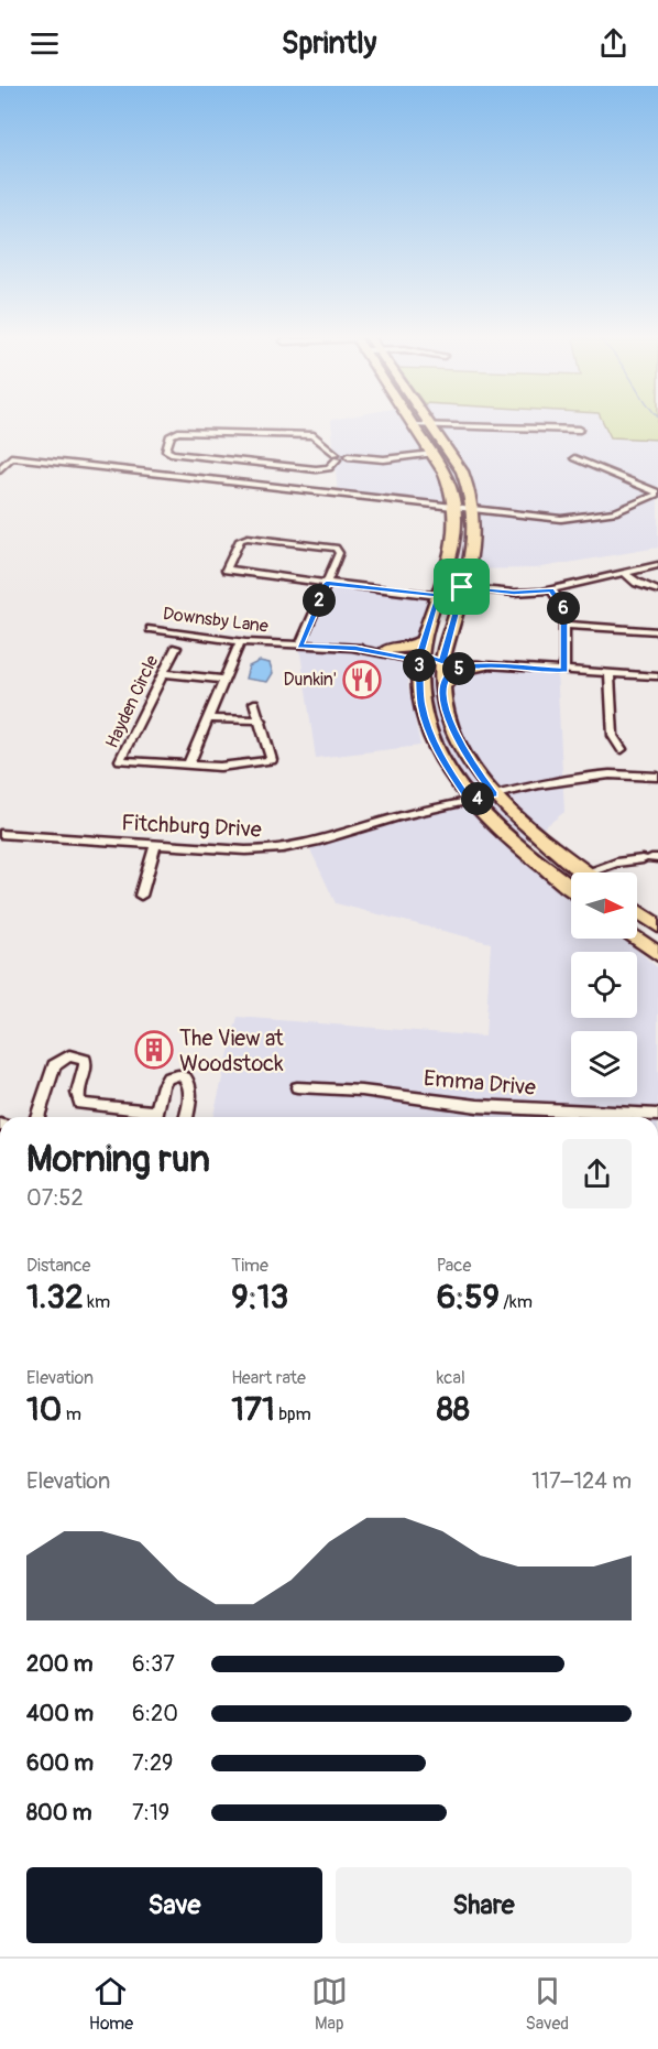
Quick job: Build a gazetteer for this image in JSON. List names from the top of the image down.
{
  "streets": {
    "street": [
      "Downsby Lane",
      "Hayden Circle",
      "Fitchburg Drive",
      "Emma Drive"
    ]
  },
  "places": {
    "restaurant": ["Dunkin'"],
    "building": ["The View at Woodstock"]
  },
  "north": "right",
  "page": {
    "header": "Sprintly",
    "pins": [
      "2",
      "6",
      "3",
      "5",
      "4"
    ],
    "heading": ["Morning run", "07:52"],
    "stats": [
      ["Distance", "1.32 km"],
      ["Time", "9:13"],
      ["Pace", "6:59 /km"],
      ["Elevation", "10 m"],
      ["Heart rate", "171 bpm"],
      ["kcal", "88"]
    ],
    "chart": ["Elevation", "117–124 m"],
    "list": [
      {
        "name": "200 m",
        "note": "6:37"
      },
      {
        "name": "400 m",
        "note": "6:20"
      },
      {
        "name": "600 m",
        "note": "7:29"
      },
      {
        "name": "800 m",
        "note": "7:19"
      }
    ],
    "buttons": ["Save", "Share"],
    "tabs": ["Home", "Map", "Saved"]
  }
}
